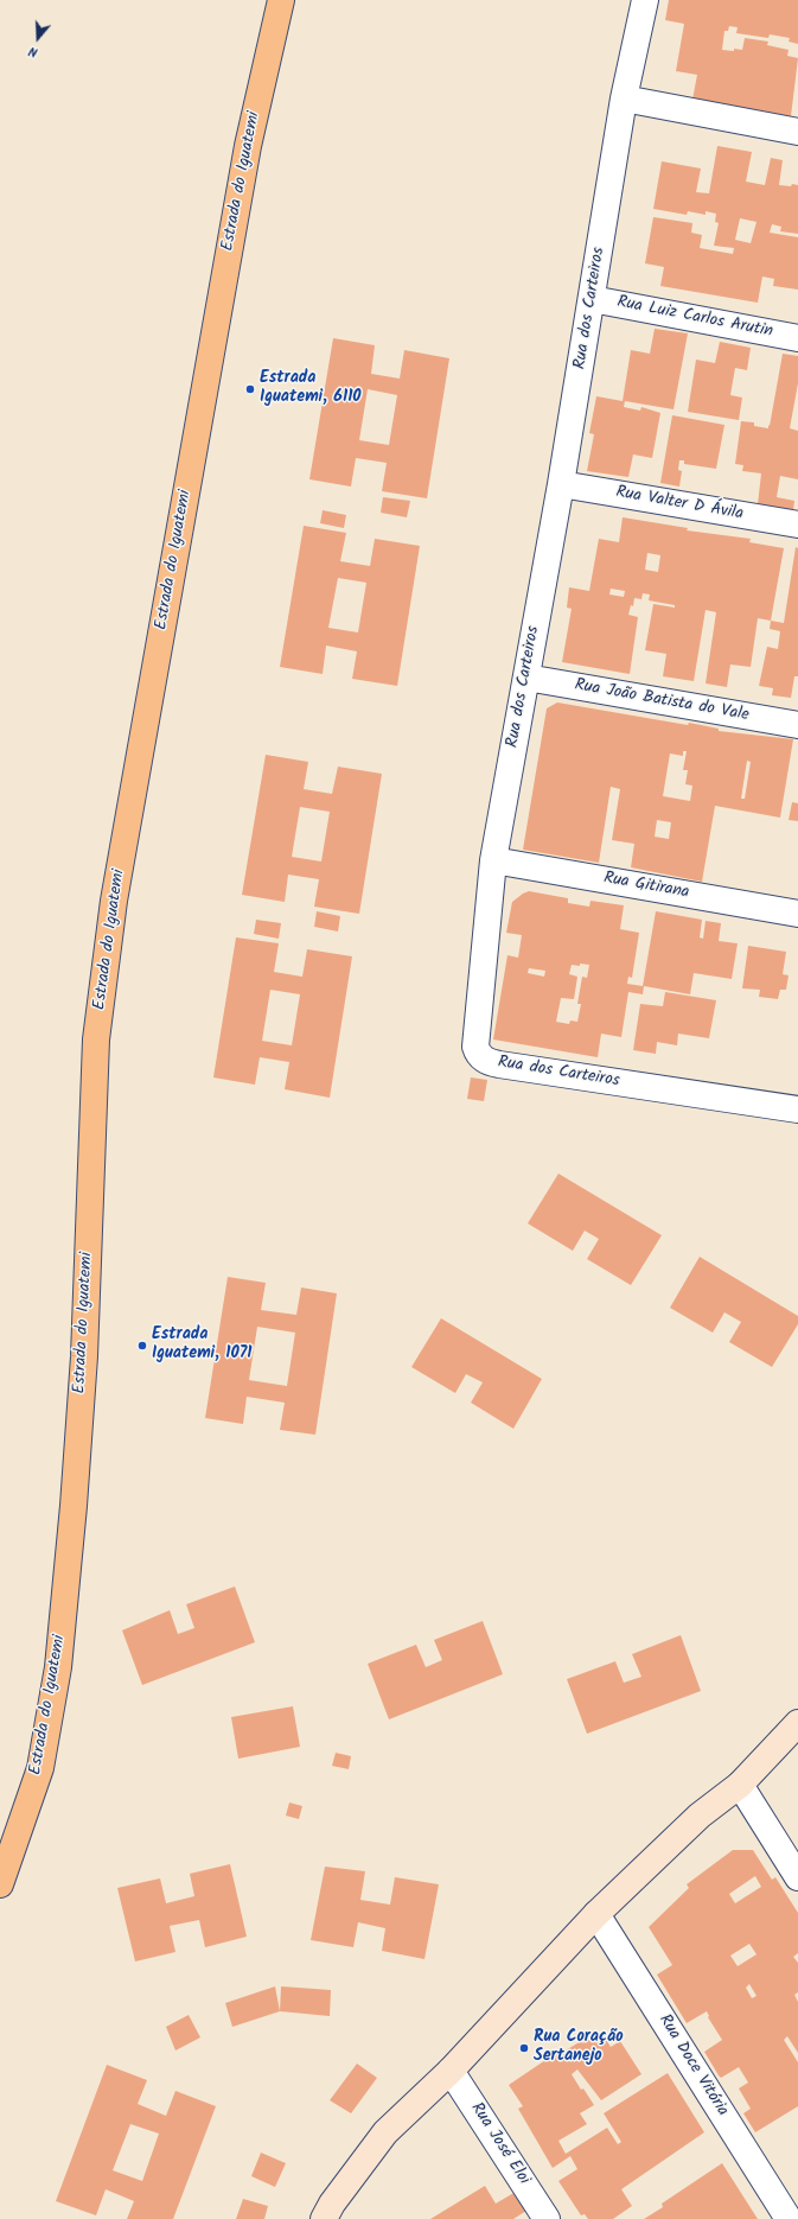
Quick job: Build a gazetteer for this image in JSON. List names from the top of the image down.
{
  "streets": {
    "main road": ["Estrada do Iguatemi"],
    "street": [
      "Rua dos Carteiros",
      "Rua Luiz Carlos Arutin",
      "Rua Valter D Ávila",
      "Rua João Batista do Vale",
      "Rua Gitirana",
      "Rua Doce Vitória",
      "Rua José Eloi"
    ]
  },
  "crossings": [
    ["Rua dos Carteiros", "Rua Luiz Carlos Arutin"],
    ["Rua dos Carteiros", "Rua Valter D Ávila"],
    ["Rua dos Carteiros", "Rua João Batista do Vale"],
    ["Rua dos Carteiros", "Rua Gitirana"]
  ],
  "places": ["Estrada Iguatemi, 6110", "Estrada Iguatemi, 1071", "Rua Coração Sertanejo"],
  "north": "bottom"
}
